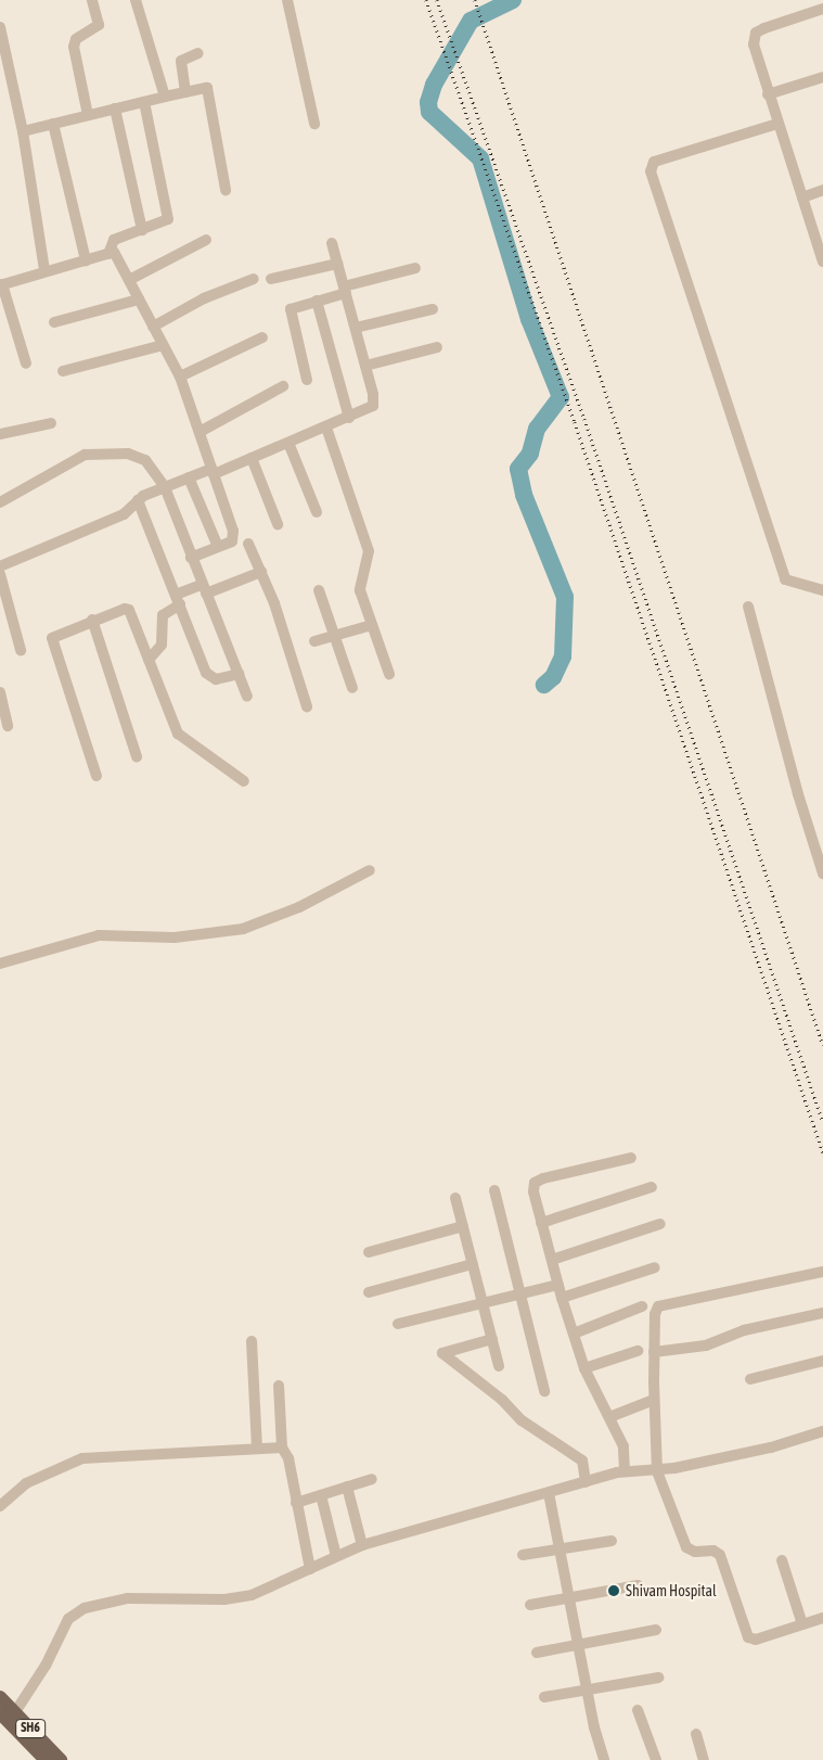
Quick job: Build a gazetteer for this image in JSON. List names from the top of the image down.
{
  "streets": {
    "main road": ["SH6"]
  },
  "places": ["Shivam Hospital"]
}
